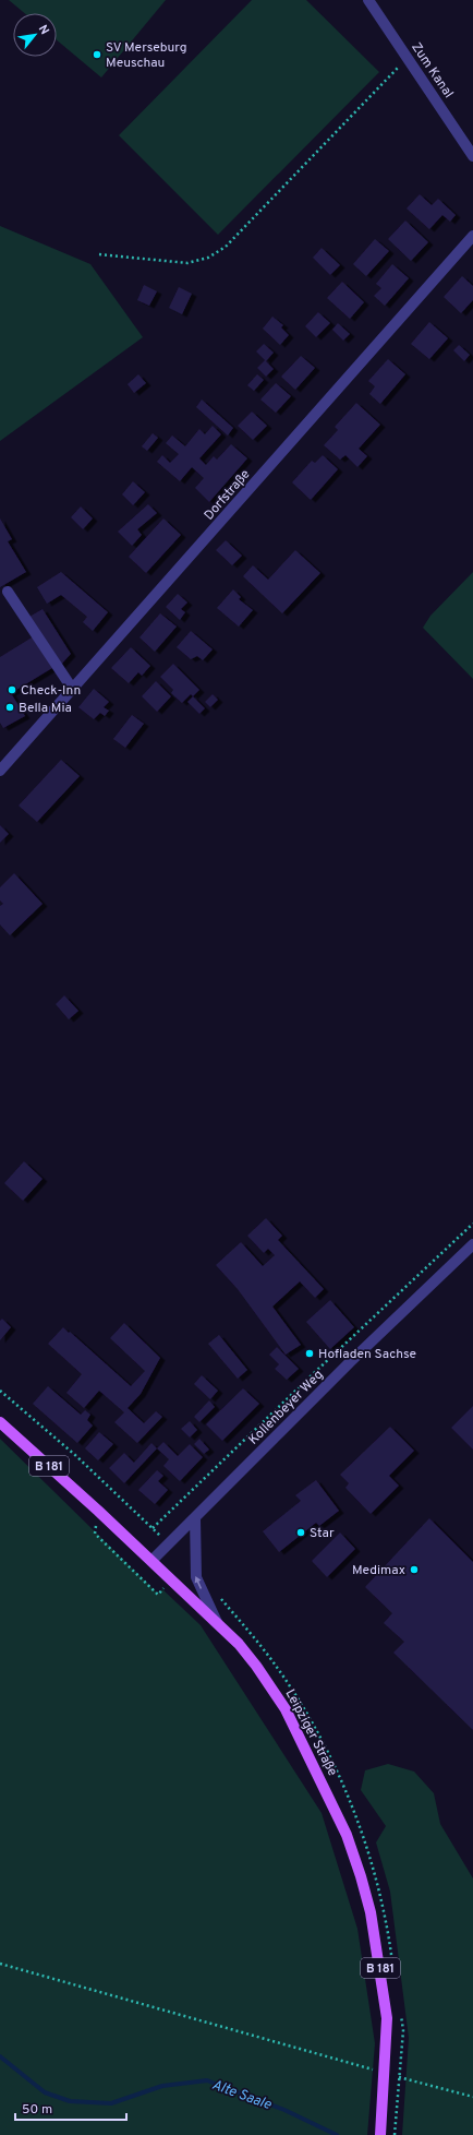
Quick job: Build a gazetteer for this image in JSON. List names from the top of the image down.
{
  "streets": {
    "main road": ["B 181", "Leipziger Straße"],
    "street": ["Zum Kanal", "Dorfstraße", "Kollenbeyer Weg"]
  },
  "crossings": [
    ["Kollenbeyer Weg", "Leipziger Straße"]
  ],
  "water": ["Alte Saale"],
  "places": [
    "SV Merseburg Meuschau",
    "Check-Inn",
    "Bella Mia",
    "Hofladen Sachse",
    "Star",
    "Medimax"
  ],
  "scale_bar": "50 m",
  "north": "top right"
}
